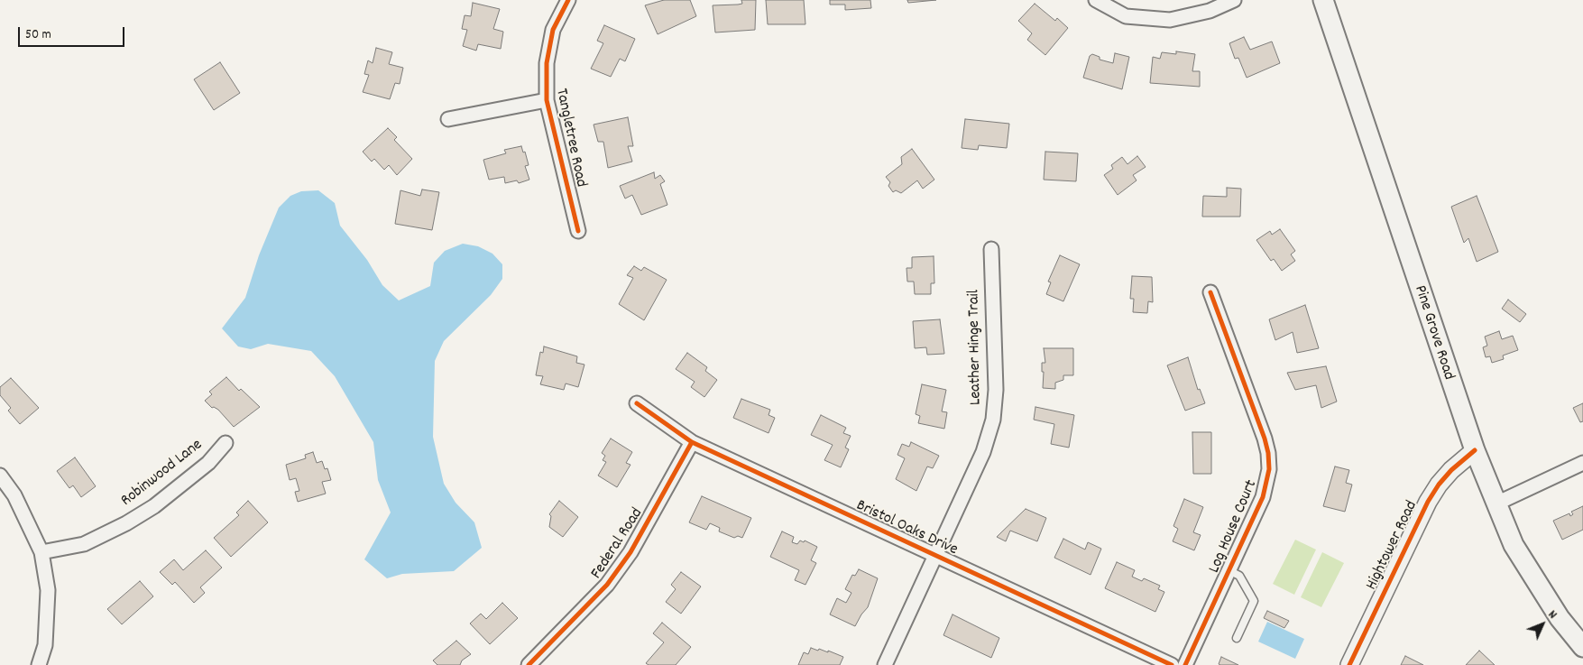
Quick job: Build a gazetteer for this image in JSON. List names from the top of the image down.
{
  "streets": {
    "main road": ["Pine Grove Road"],
    "street": [
      "Tangletree Road",
      "Leather Hinge Trail",
      "Robinwood Lane",
      "Log House Court",
      "Bristol Oaks Drive",
      "Federal Road",
      "Hightower Road"
    ]
  },
  "crossings": [
    ["Pine Grove Road", "Hightower Road"],
    ["Leather Hinge Trail", "Bristol Oaks Drive"],
    ["Bristol Oaks Drive", "Federal Road"]
  ],
  "scale_bar": "50 m",
  "north": "top right"
}
